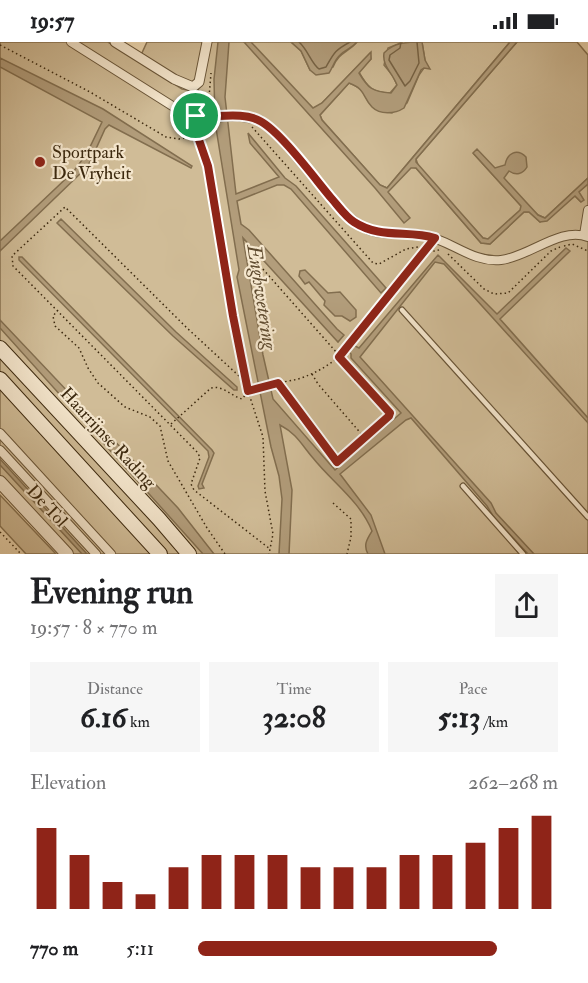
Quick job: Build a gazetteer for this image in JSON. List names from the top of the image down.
{
  "streets": {
    "main road": ["Haarrijnse Rading"],
    "street": ["De Tol"]
  },
  "water": ["Enghwetering"],
  "places": ["Sportpark De Vryheit"],
  "page": {
    "status": "19:57",
    "heading": ["Evening run", "19:57 · 8 × 770 m"],
    "stats": [
      ["Distance", "6.16 km"],
      ["Time", "32:08"],
      ["Pace", "5:13 /km"]
    ],
    "chart": ["Elevation", "262–268 m"],
    "list": [
      {
        "name": "770 m",
        "note": "5:11"
      }
    ]
  }
}
